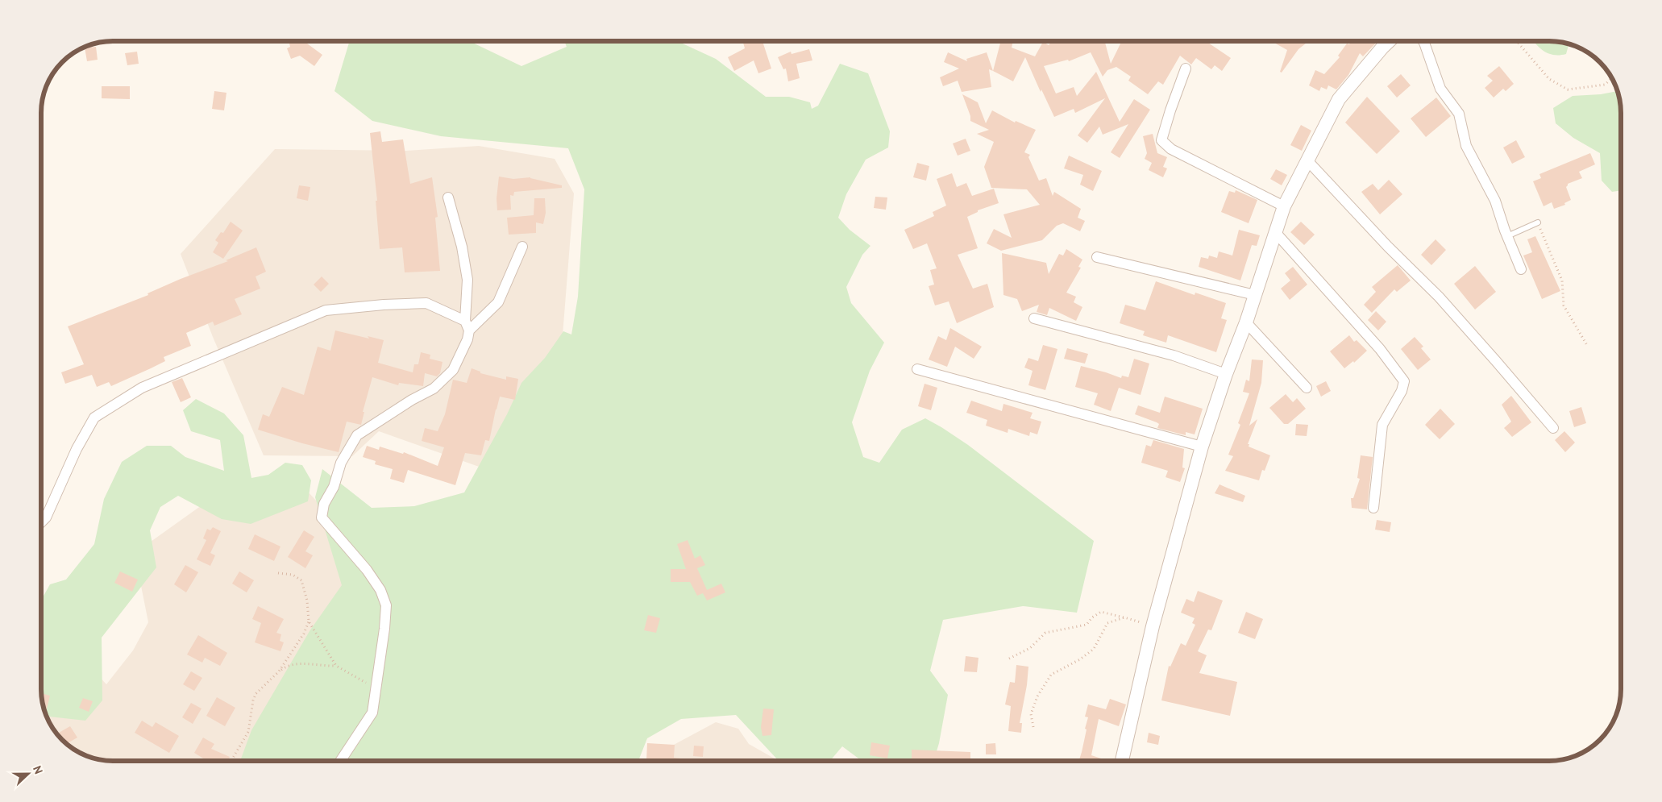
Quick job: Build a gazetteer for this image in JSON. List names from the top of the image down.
{
  "north": "right"
}
